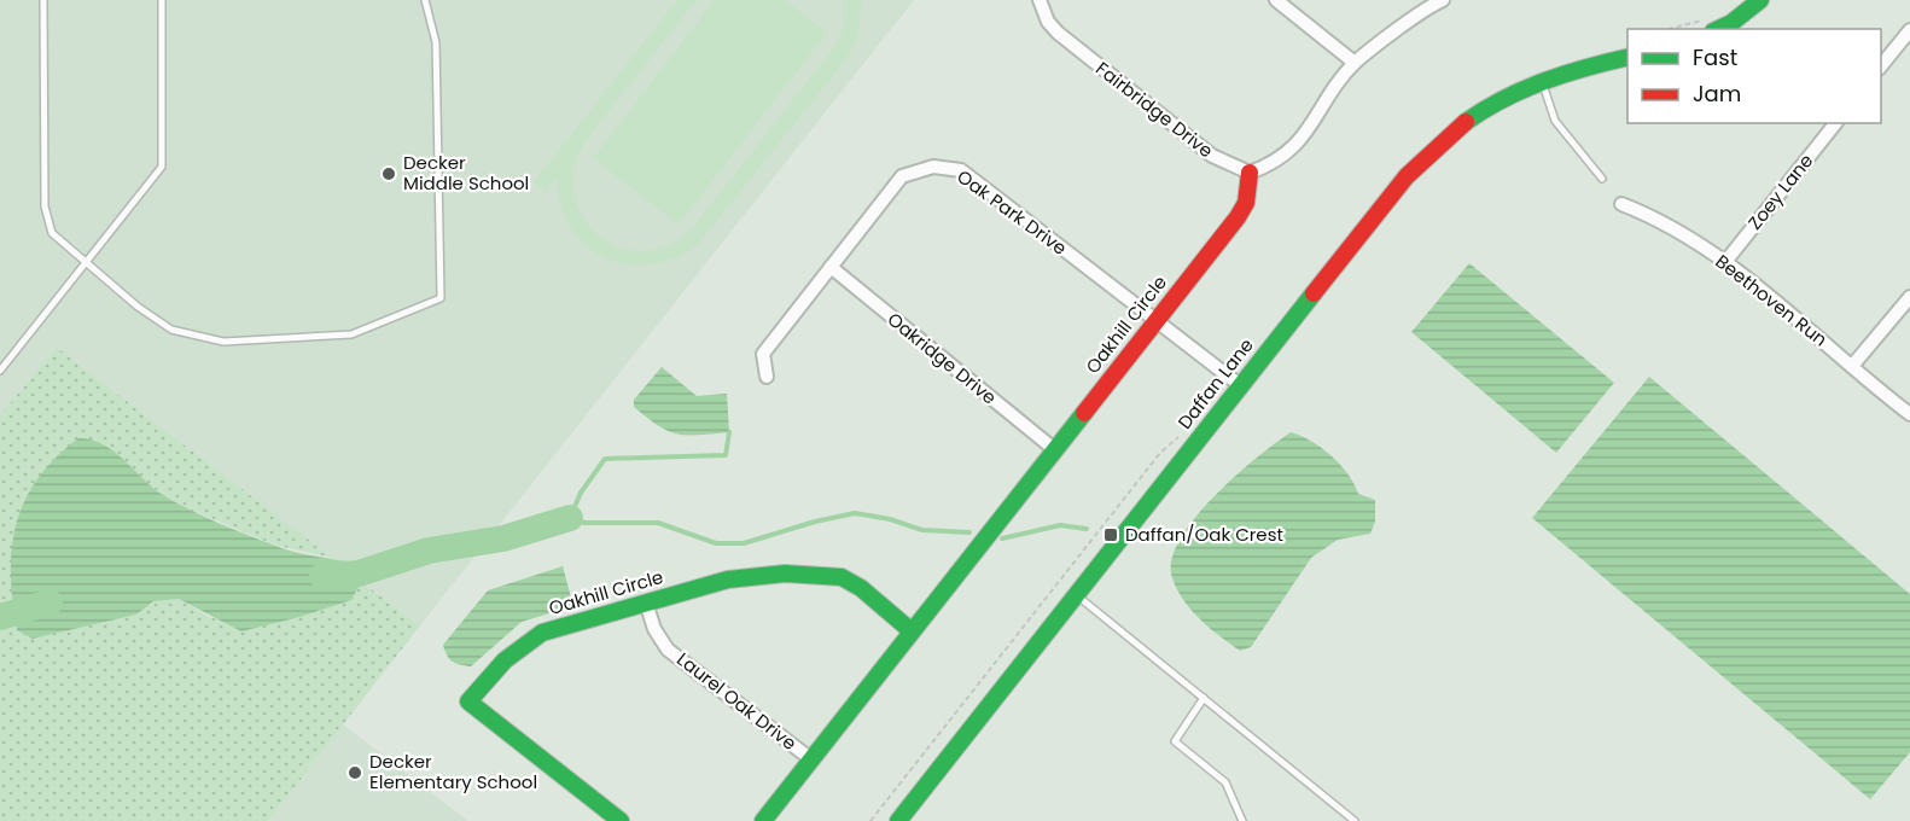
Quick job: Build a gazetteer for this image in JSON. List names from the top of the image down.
{
  "streets": {
    "street": [
      "Fairbridge Drive",
      "Zoey Lane",
      "Oak Park Drive",
      "Beethoven Run",
      "Oakhill Circle",
      "Oakridge Drive",
      "Daffan Lane",
      "Laurel Oak Drive"
    ]
  },
  "crossings": [
    ["Fairbridge Drive", "Oakhill Circle"],
    ["Zoey Lane", "Beethoven Run"],
    ["Oak Park Drive", "Oakhill Circle"],
    ["Oak Park Drive", "Oakridge Drive"],
    ["Oak Park Drive", "Daffan Lane"],
    ["Oakhill Circle", "Oakridge Drive"],
    ["Oakhill Circle", "Laurel Oak Drive"]
  ],
  "places": {
    "other": ["Decker Middle School", "Decker Elementary School"],
    "transit": ["Daffan/Oak Crest"]
  },
  "legend": ["Fast", "Jam"]
}
